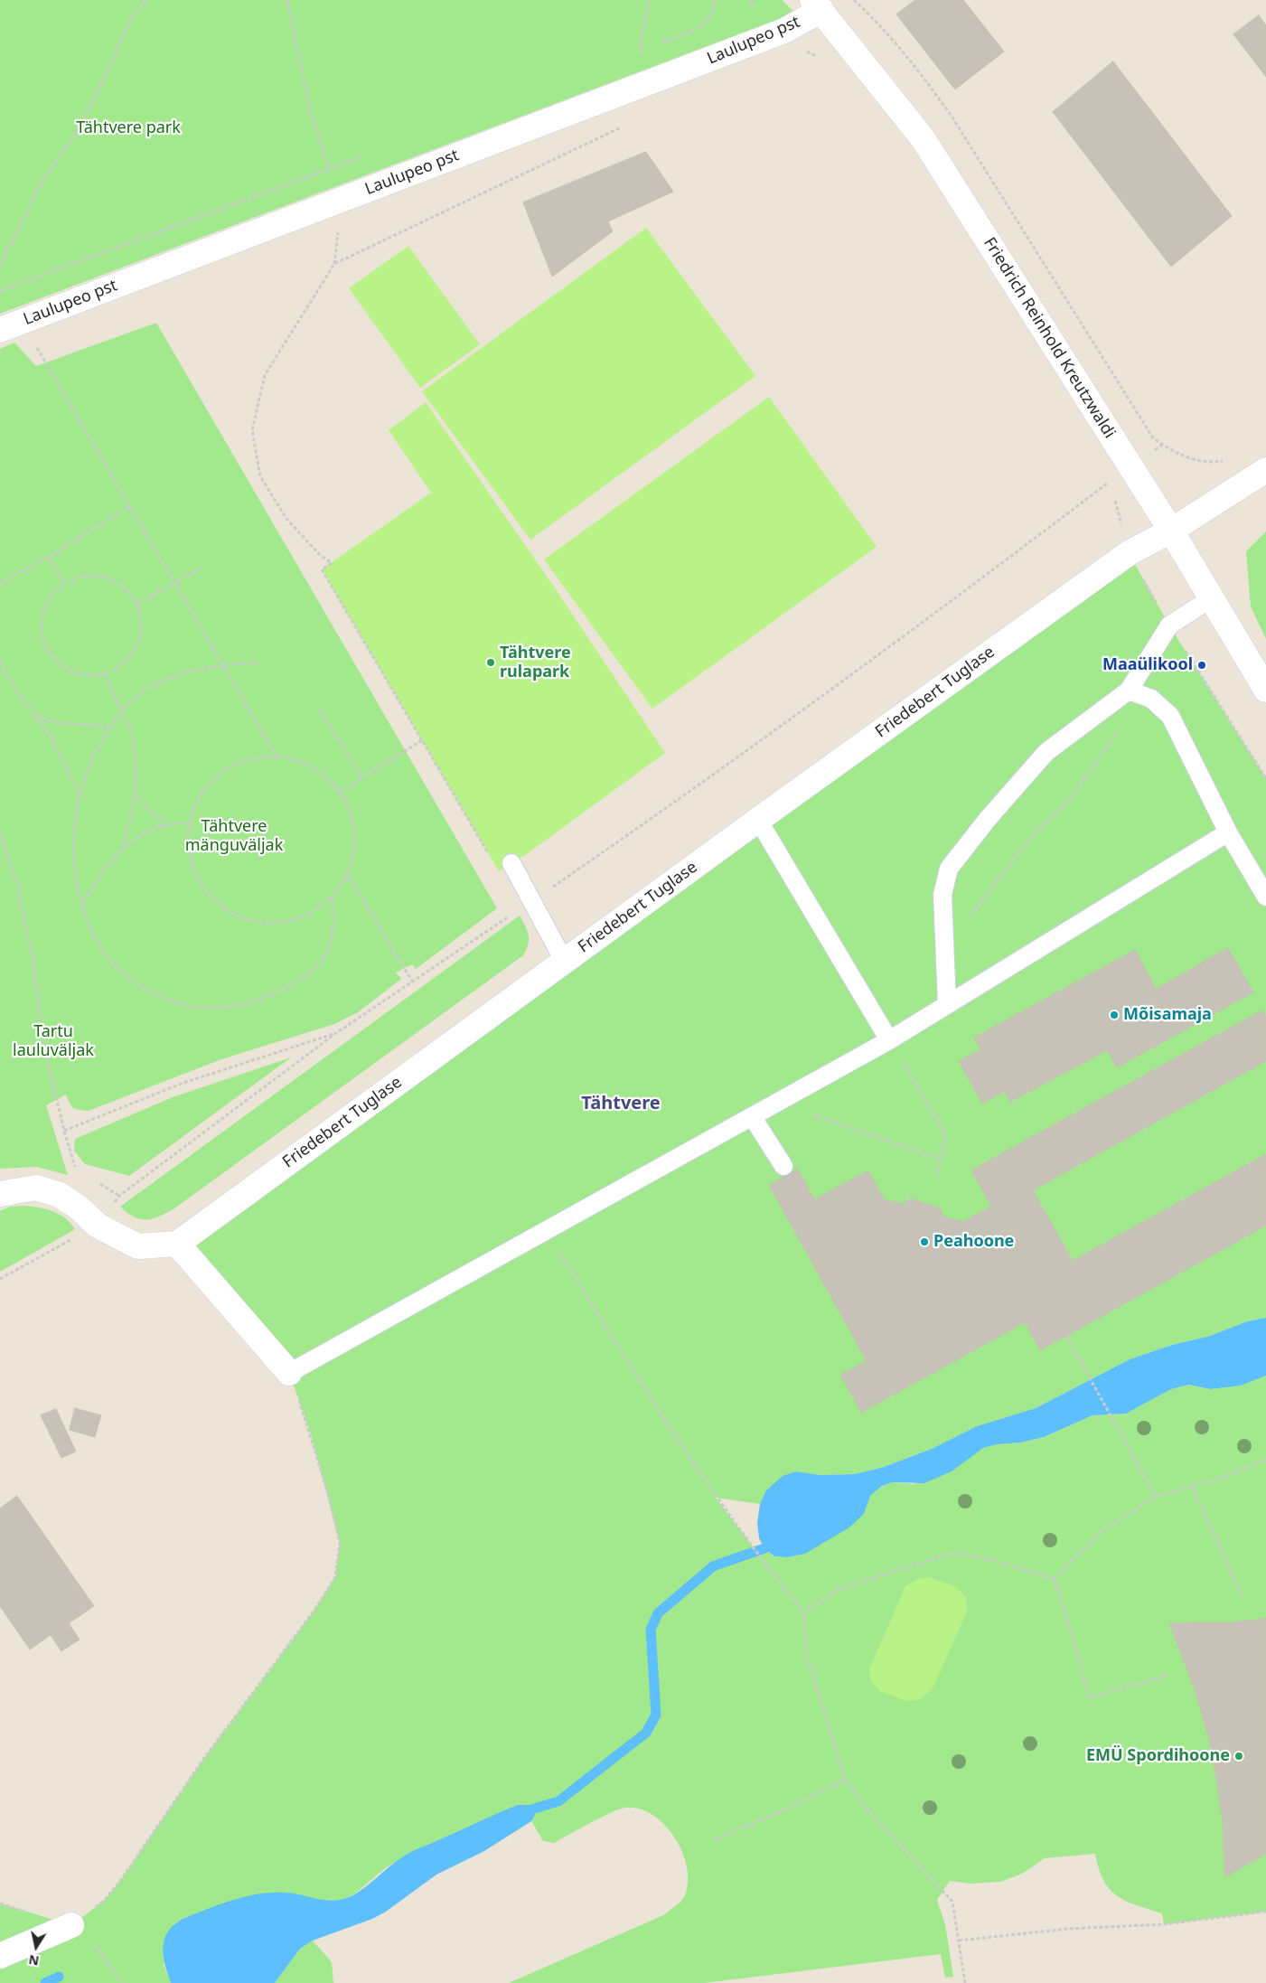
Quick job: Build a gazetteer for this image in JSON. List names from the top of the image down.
{
  "streets": {
    "street": ["Laulupeo pst", "Friedrich Reinhold Kreutzwaldi", "Friedebert Tuglase"]
  },
  "crossings": [
    ["Laulupeo pst", "Friedrich Reinhold Kreutzwaldi"],
    ["Friedrich Reinhold Kreutzwaldi", "Friedebert Tuglase"]
  ],
  "districts": ["Tähtvere"],
  "parks": ["Tähtvere park", "Tähtvere mänguväljak", "Tartu lauluväljak"],
  "places": [
    "Tähtvere rulapark",
    "Maaülikool",
    "Mõisamaja",
    "Peahoone",
    "EMÜ Spordihoone"
  ],
  "north": "bottom"
}
